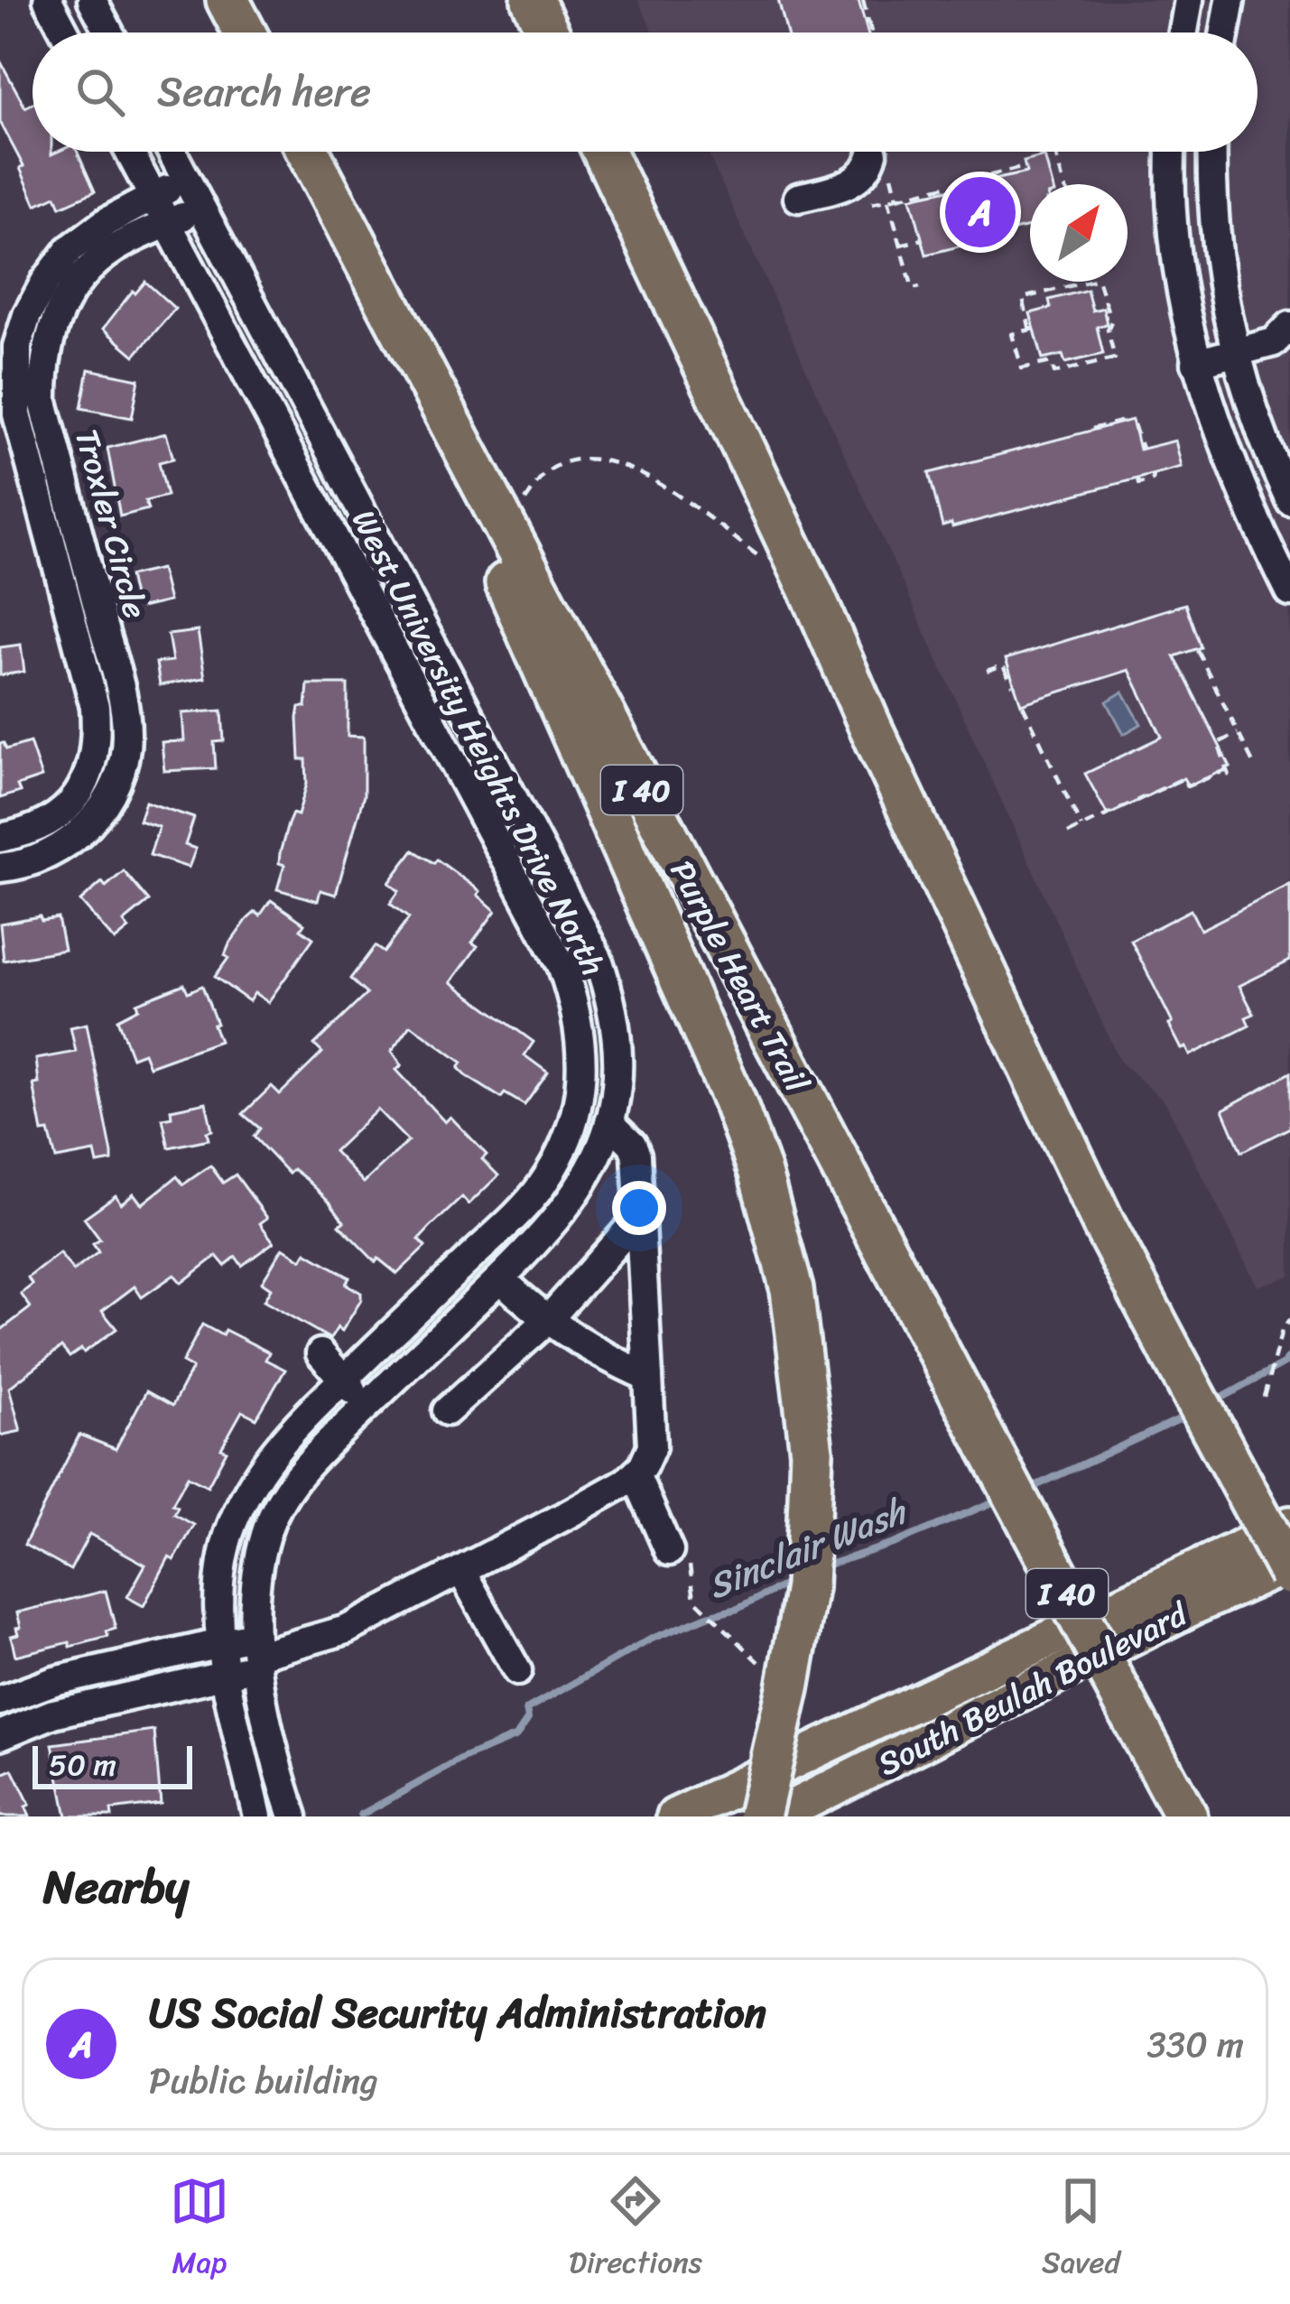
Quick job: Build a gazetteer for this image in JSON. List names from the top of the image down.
{
  "streets": {
    "highway": ["I 40", "Purple Heart Trail"],
    "main road": ["South Beulah Boulevard"],
    "street": ["Troxler Circle", "West University Heights Drive North"]
  },
  "crossings": [
    ["Troxler Circle", "West University Heights Drive North"]
  ],
  "water": ["Sinclair Wash"],
  "scale_bar": "50 m",
  "north": "top right",
  "page": {
    "search": "Search here",
    "pins": "A",
    "scale": "50 m",
    "heading": "Nearby",
    "list": [
      {
        "mark": "A",
        "name": "US Social Security Administration",
        "note": "Public building",
        "value": "330 m"
      }
    ],
    "nav": ["Map", "Directions", "Saved"]
  }
}
